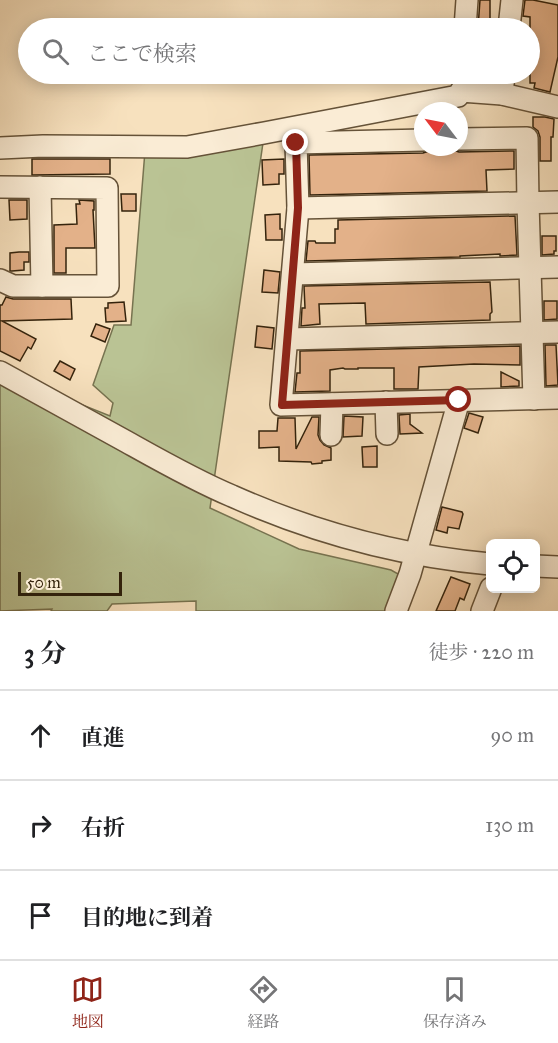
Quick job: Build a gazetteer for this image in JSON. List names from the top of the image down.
{
  "scale_bar": "50 m",
  "north": "top left",
  "page": {
    "search": "ここで検索",
    "scale": "50 m",
    "heading": ["3 分", "徒歩 · 220 m"],
    "list": [
      ["直進", "90 m"],
      ["右折", "130 m"],
      "目的地に到着"
    ],
    "nav": ["地図", "経路", "保存済み"]
  }
}
